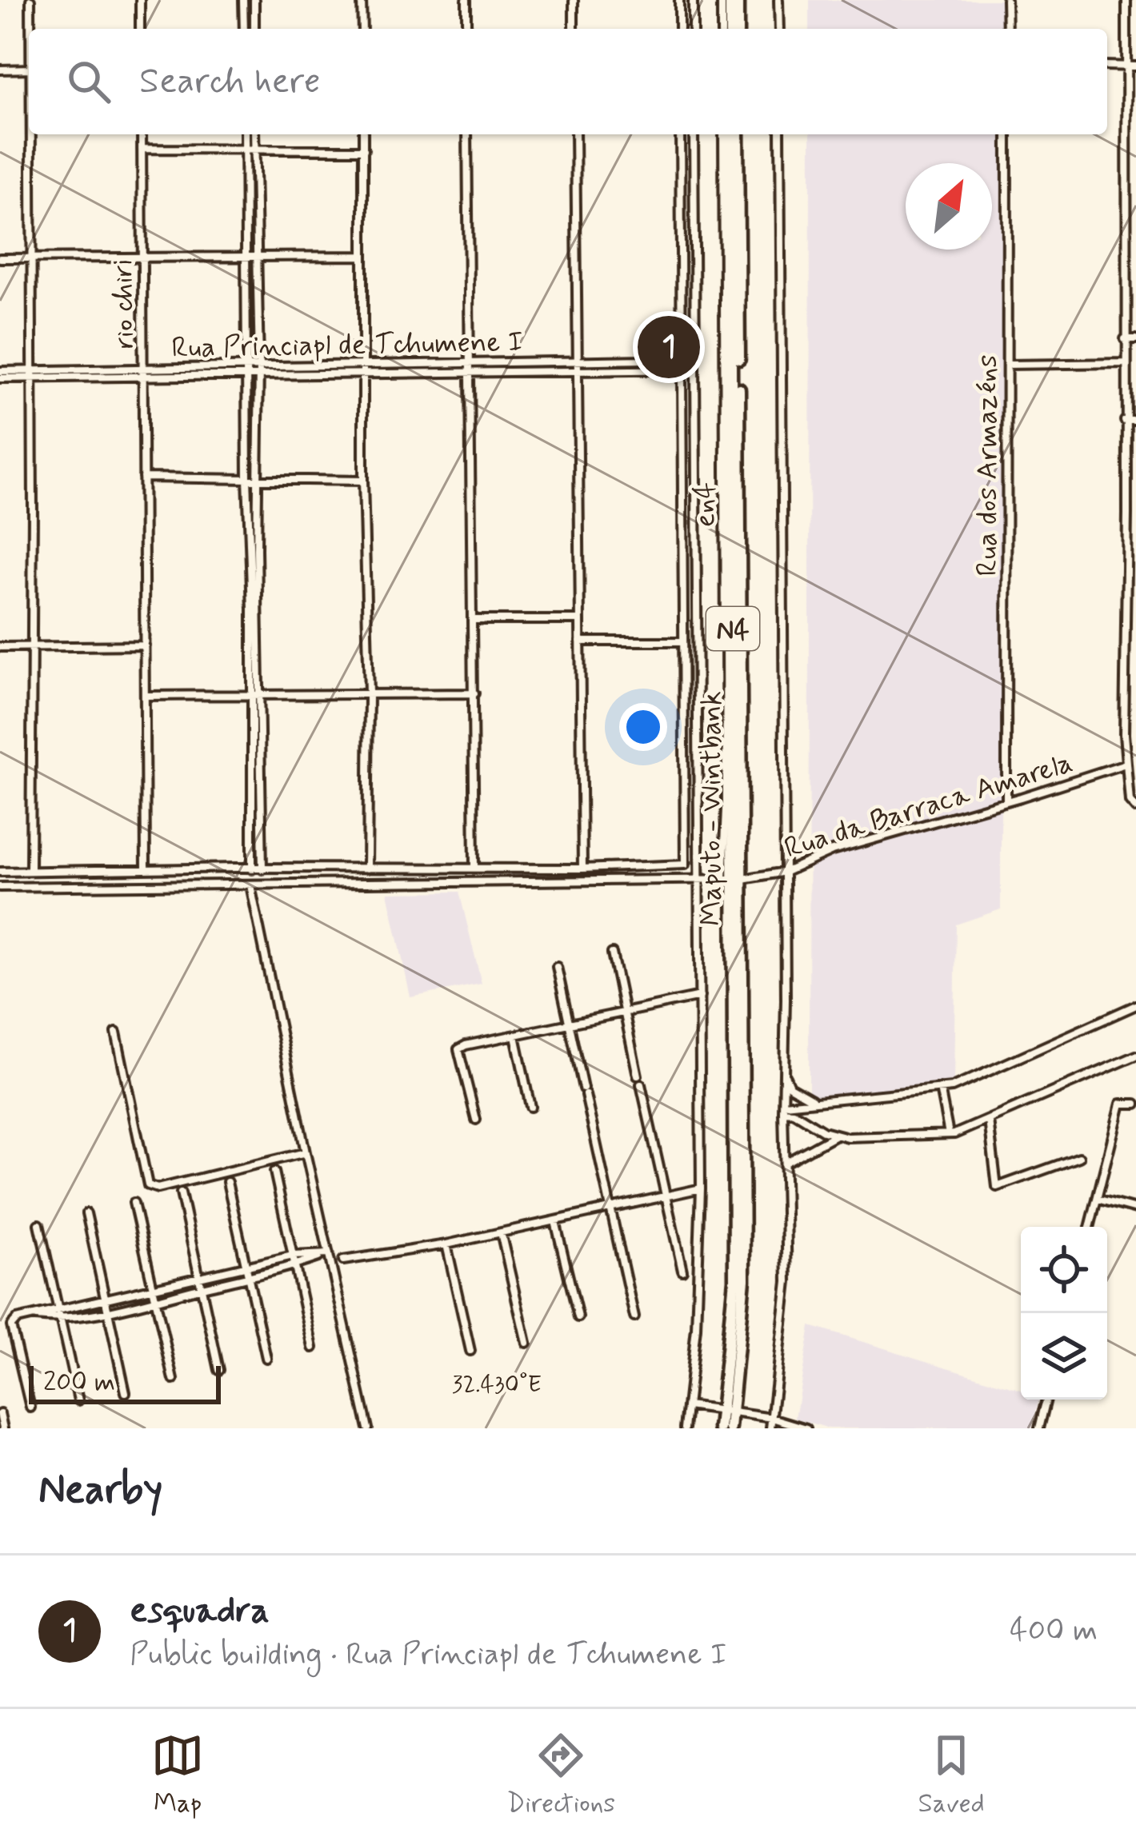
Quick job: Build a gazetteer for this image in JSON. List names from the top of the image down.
{
  "streets": {
    "highway": ["N4", "Maputo - Wintbank"],
    "street": [
      "rio chiri",
      "Rua Princiapl de Tchumene I",
      "Rua dos Armazéns",
      "Rua da Barraca Amarela"
    ]
  },
  "crossings": [
    ["rio chiri", "Rua Princiapl de Tchumene I"],
    ["Rua dos Armazéns", "Rua da Barraca Amarela"],
    ["Rua da Barraca Amarela", "Maputo - Wintbank"]
  ],
  "scale_bar": "200 m",
  "north": "top right",
  "page": {
    "search": "Search here",
    "pins": "1",
    "scale": "200 m",
    "heading": "Nearby",
    "list": [
      {
        "mark": "1",
        "name": "esquadra",
        "note": "Public building · Rua Princiapl de Tchumene I",
        "value": "400 m"
      }
    ],
    "nav": ["Map", "Directions", "Saved"]
  },
  "coordinates": ["32.430°E"]
}
